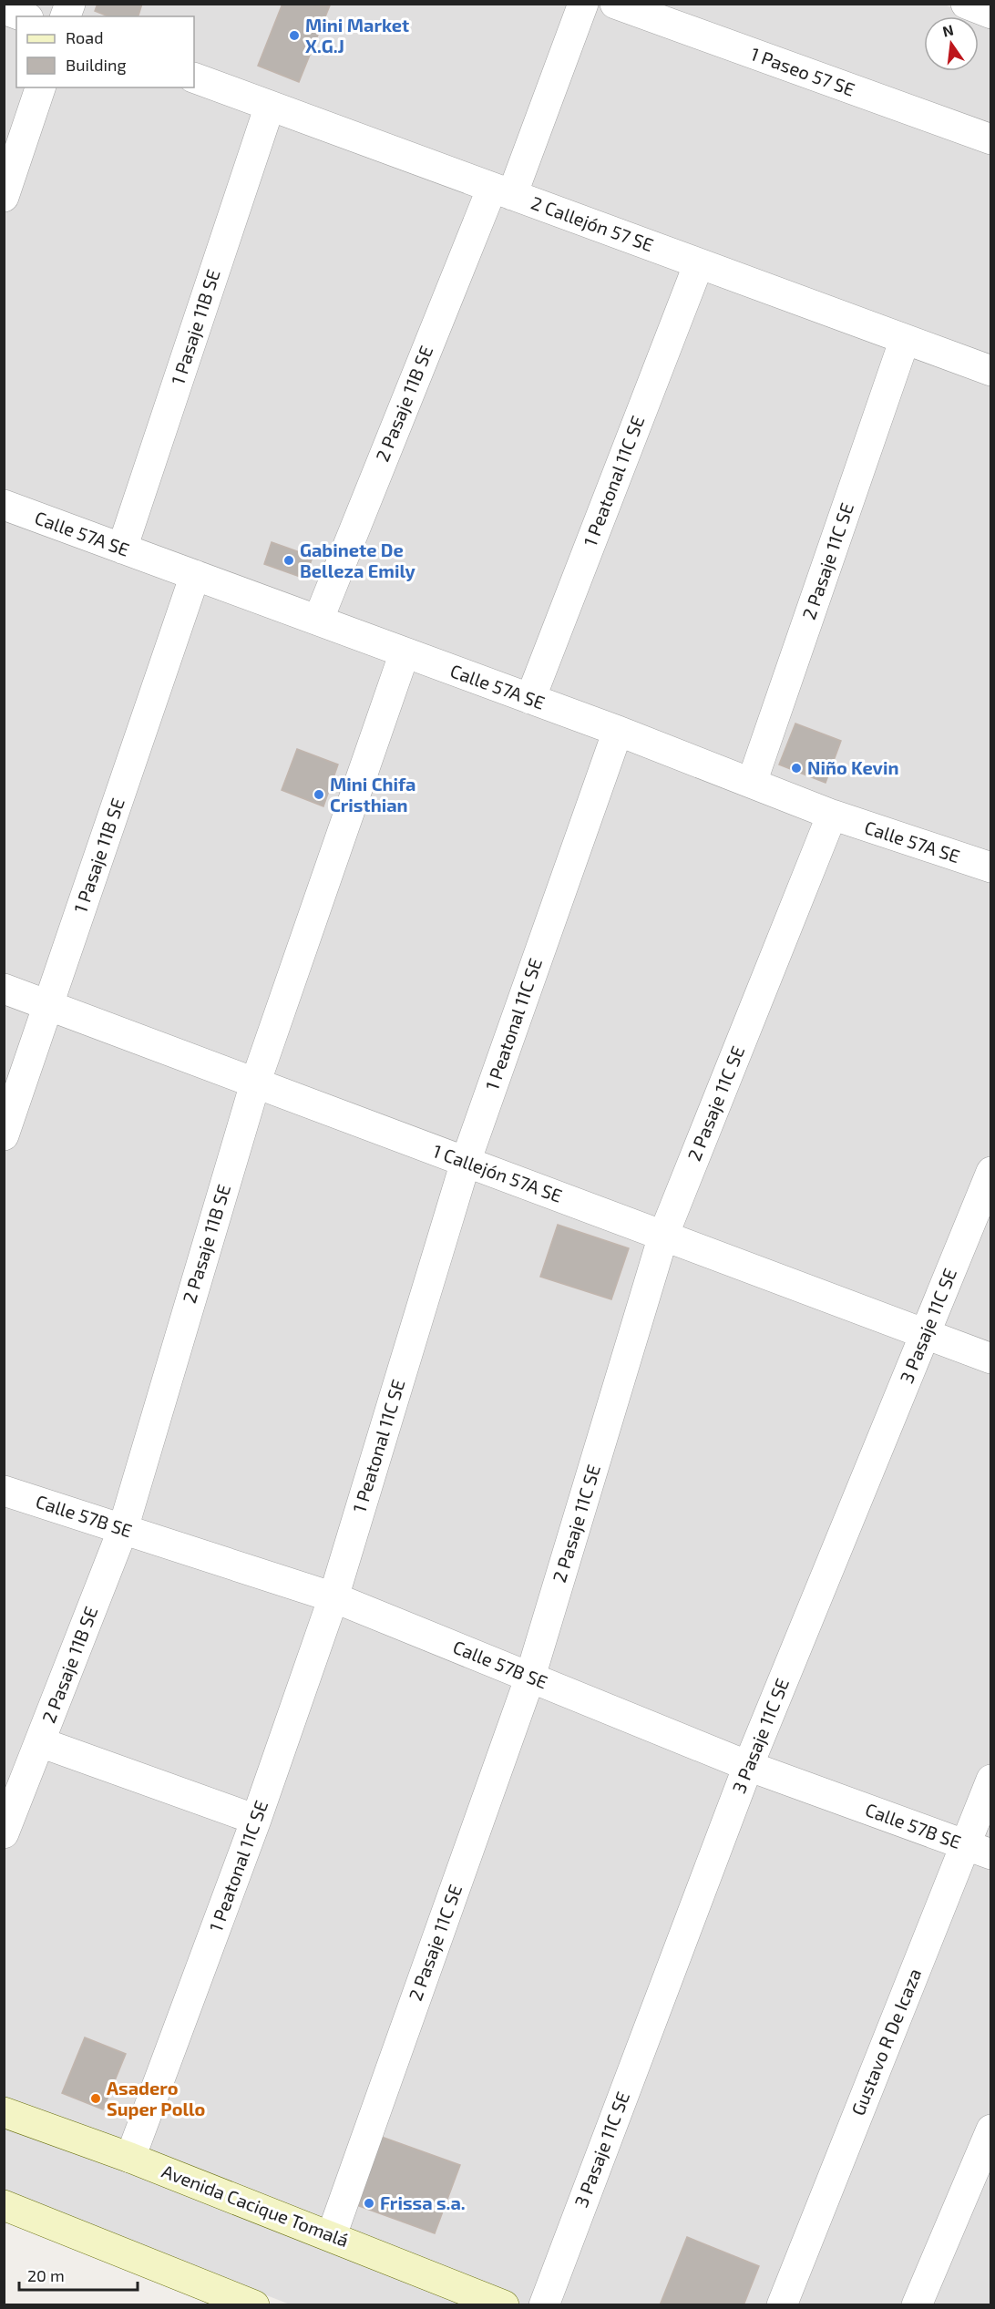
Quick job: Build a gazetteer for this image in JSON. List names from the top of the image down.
{
  "streets": {
    "main road": ["Avenida Cacique Tomalá"],
    "street": [
      "1 Paseo 57 SE",
      "2 Callejón 57 SE",
      "1 Pasaje 11B SE",
      "2 Pasaje 11B SE",
      "1 Peatonal 11C SE",
      "Calle 57A SE",
      "2 Pasaje 11C SE",
      "1 Callejón 57A SE",
      "3 Pasaje 11C SE",
      "Calle 57B SE",
      "Gustavo R De Icaza"
    ]
  },
  "crossings": [
    ["2 Callejón 57 SE", "1 Pasaje 11B SE"],
    ["2 Callejón 57 SE", "2 Pasaje 11B SE"],
    ["2 Callejón 57 SE", "1 Peatonal 11C SE"],
    ["2 Callejón 57 SE", "2 Pasaje 11C SE"],
    ["1 Pasaje 11B SE", "Calle 57A SE"],
    ["1 Pasaje 11B SE", "1 Callejón 57A SE"],
    ["2 Pasaje 11B SE", "Calle 57A SE"],
    ["2 Pasaje 11B SE", "1 Callejón 57A SE"],
    ["2 Pasaje 11B SE", "Calle 57B SE"],
    ["1 Peatonal 11C SE", "Calle 57A SE"],
    ["1 Peatonal 11C SE", "1 Callejón 57A SE"],
    ["1 Peatonal 11C SE", "Calle 57B SE"],
    ["1 Peatonal 11C SE", "Avenida Cacique Tomalá"],
    ["Calle 57A SE", "2 Pasaje 11C SE"],
    ["2 Pasaje 11C SE", "1 Callejón 57A SE"],
    ["2 Pasaje 11C SE", "Calle 57B SE"],
    ["2 Pasaje 11C SE", "Avenida Cacique Tomalá"],
    ["1 Callejón 57A SE", "3 Pasaje 11C SE"],
    ["3 Pasaje 11C SE", "Calle 57B SE"],
    ["Calle 57B SE", "Gustavo R De Icaza"]
  ],
  "places": [
    "Mini Market X.G.J",
    "Gabinete De Belleza Emily",
    "Niño Kevin",
    "Mini Chifa Cristhian",
    "Asadero Super Pollo",
    "Frissa s.a."
  ],
  "legend": ["Road", "Building"],
  "scale_bar": "20 m",
  "north": "top"
}
